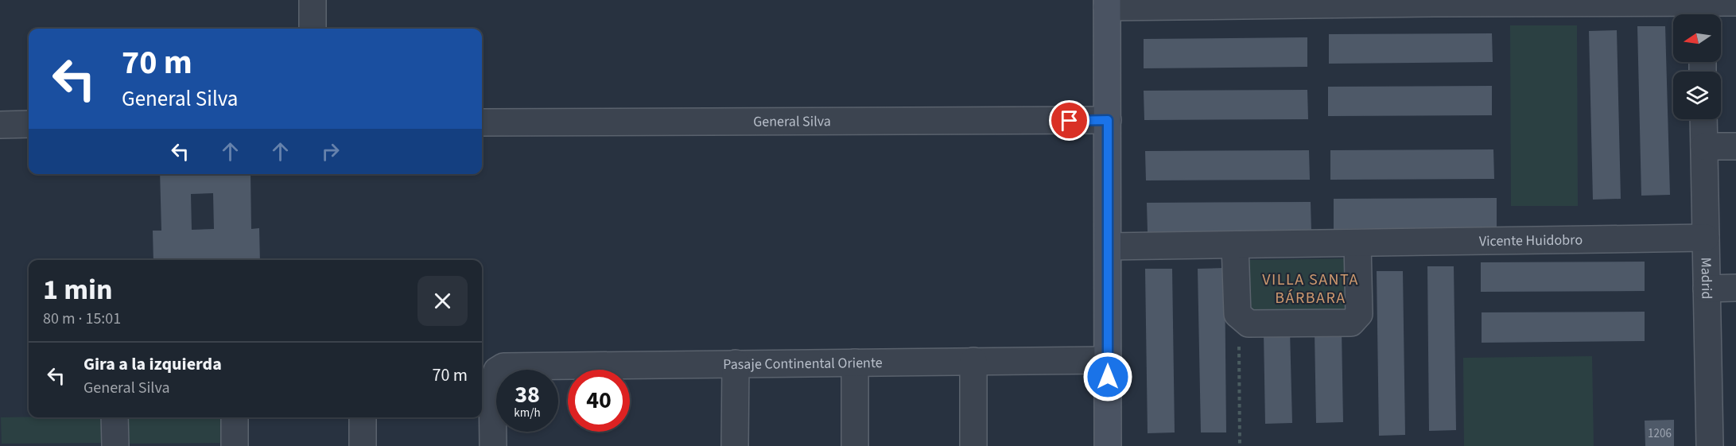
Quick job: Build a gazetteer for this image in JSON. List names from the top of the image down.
{
  "streets": {
    "street": [
      "General Silva",
      "Vicente Huidobro",
      "Madrid",
      "Pasaje Continental Oriente"
    ]
  },
  "crossings": [
    ["Vicente Huidobro", "Madrid"]
  ],
  "districts": ["VILLA SANTA BÁRBARA"],
  "house_numbers": ["1206"],
  "north": "left",
  "page": {
    "turn": ["70 m", "General Silva"],
    "heading": ["1 min", "80 m · 15:01"],
    "list": [
      {
        "name": "Gira a la izquierda",
        "note": "General Silva",
        "value": "70 m"
      }
    ],
    "speed": "38 km/h",
    "limit": "40"
  }
}
